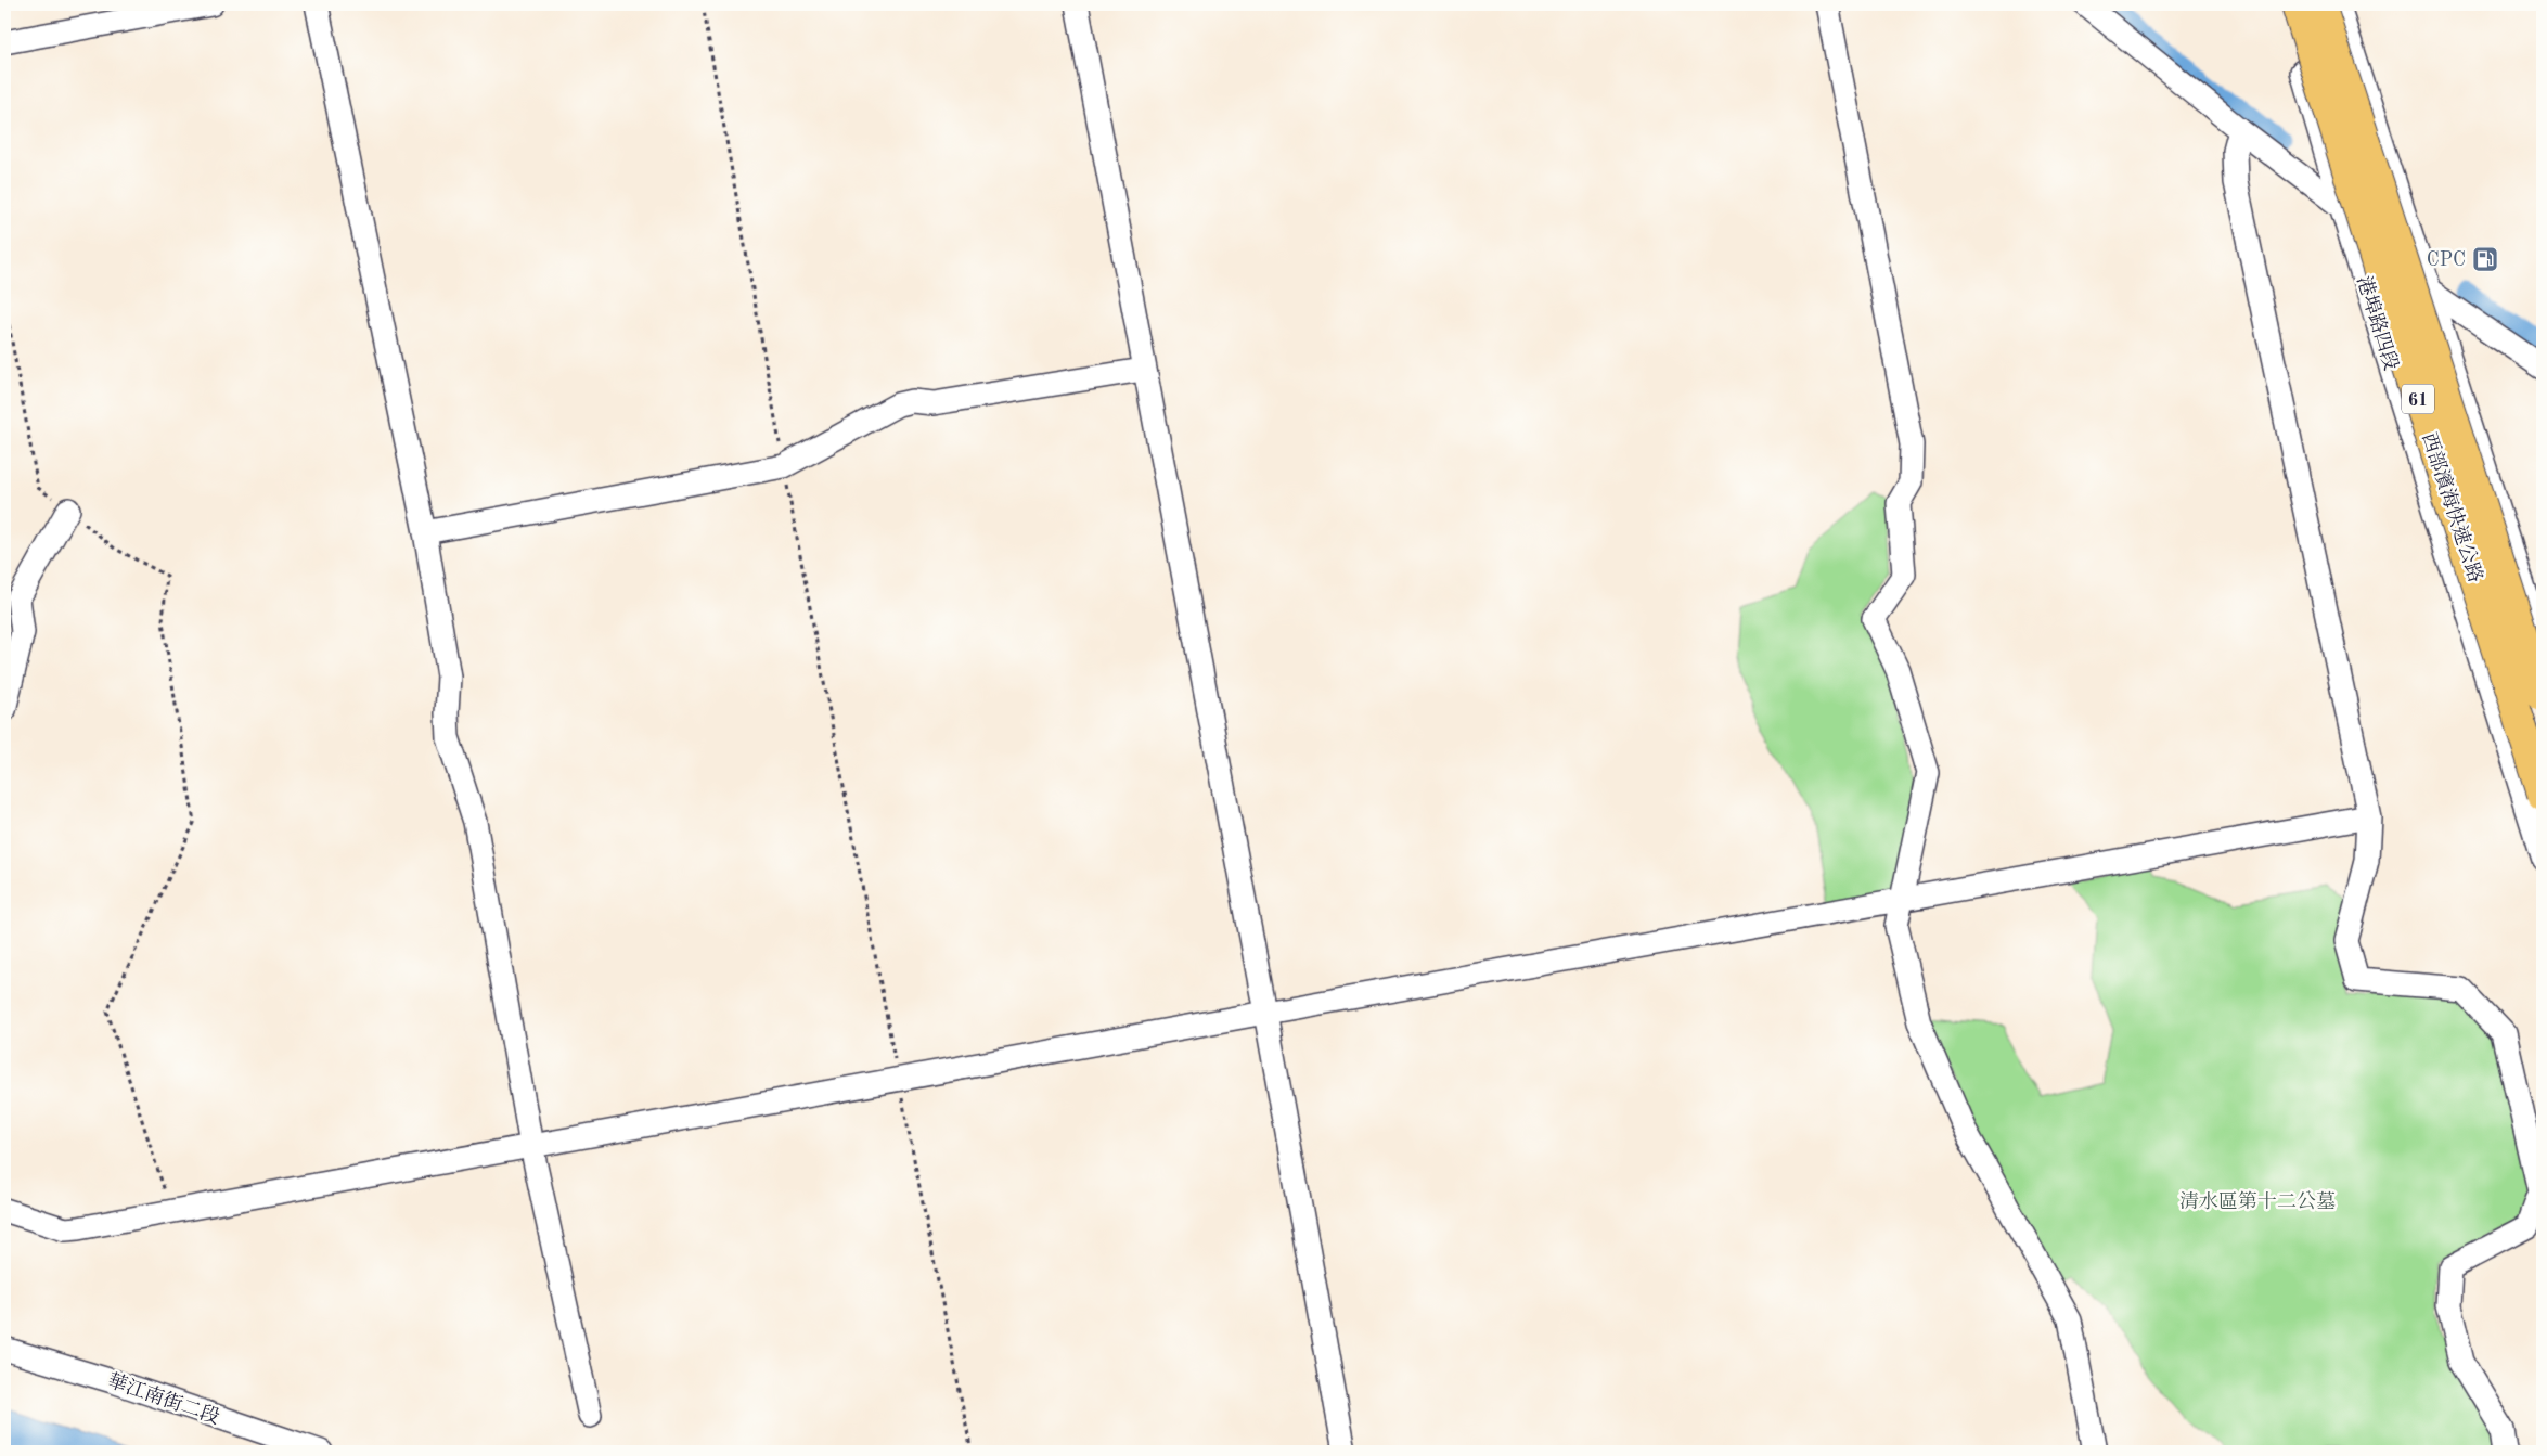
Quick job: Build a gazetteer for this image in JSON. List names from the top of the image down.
{
  "streets": {
    "highway": ["61", "西部濱海快速公路"],
    "street": ["港埠路四段", "華江南街二段"]
  },
  "parks": ["清水區第十二公墓"],
  "places": {
    "fuel station": ["CPC"]
  }
}
